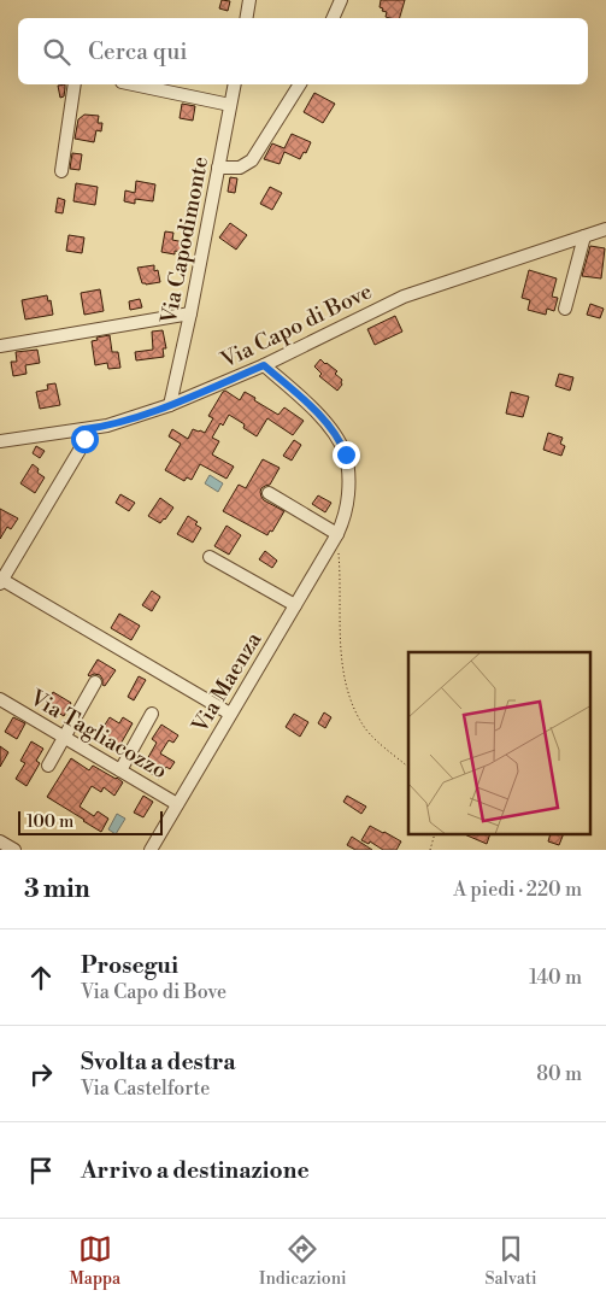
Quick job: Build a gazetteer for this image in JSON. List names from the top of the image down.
{
  "streets": {
    "street": [
      "Via Capodimonte",
      "Via Capo di Bove",
      "Via Maenza",
      "Via Tagliacozzo"
    ]
  },
  "crossings": [
    ["Via Capodimonte", "Via Capo di Bove"],
    ["Via Capo di Bove", "Via Maenza"],
    ["Via Maenza", "Via Tagliacozzo"]
  ],
  "scale_bar": "100 m",
  "page": {
    "search": "Cerca qui",
    "scale": "100 m",
    "heading": ["3 min", "A piedi · 220 m"],
    "list": [
      ["Prosegui", "Via Capo di Bove", "140 m"],
      ["Svolta a destra", "Via Castelforte", "80 m"],
      "Arrivo a destinazione"
    ],
    "nav": ["Mappa", "Indicazioni", "Salvati"]
  }
}
